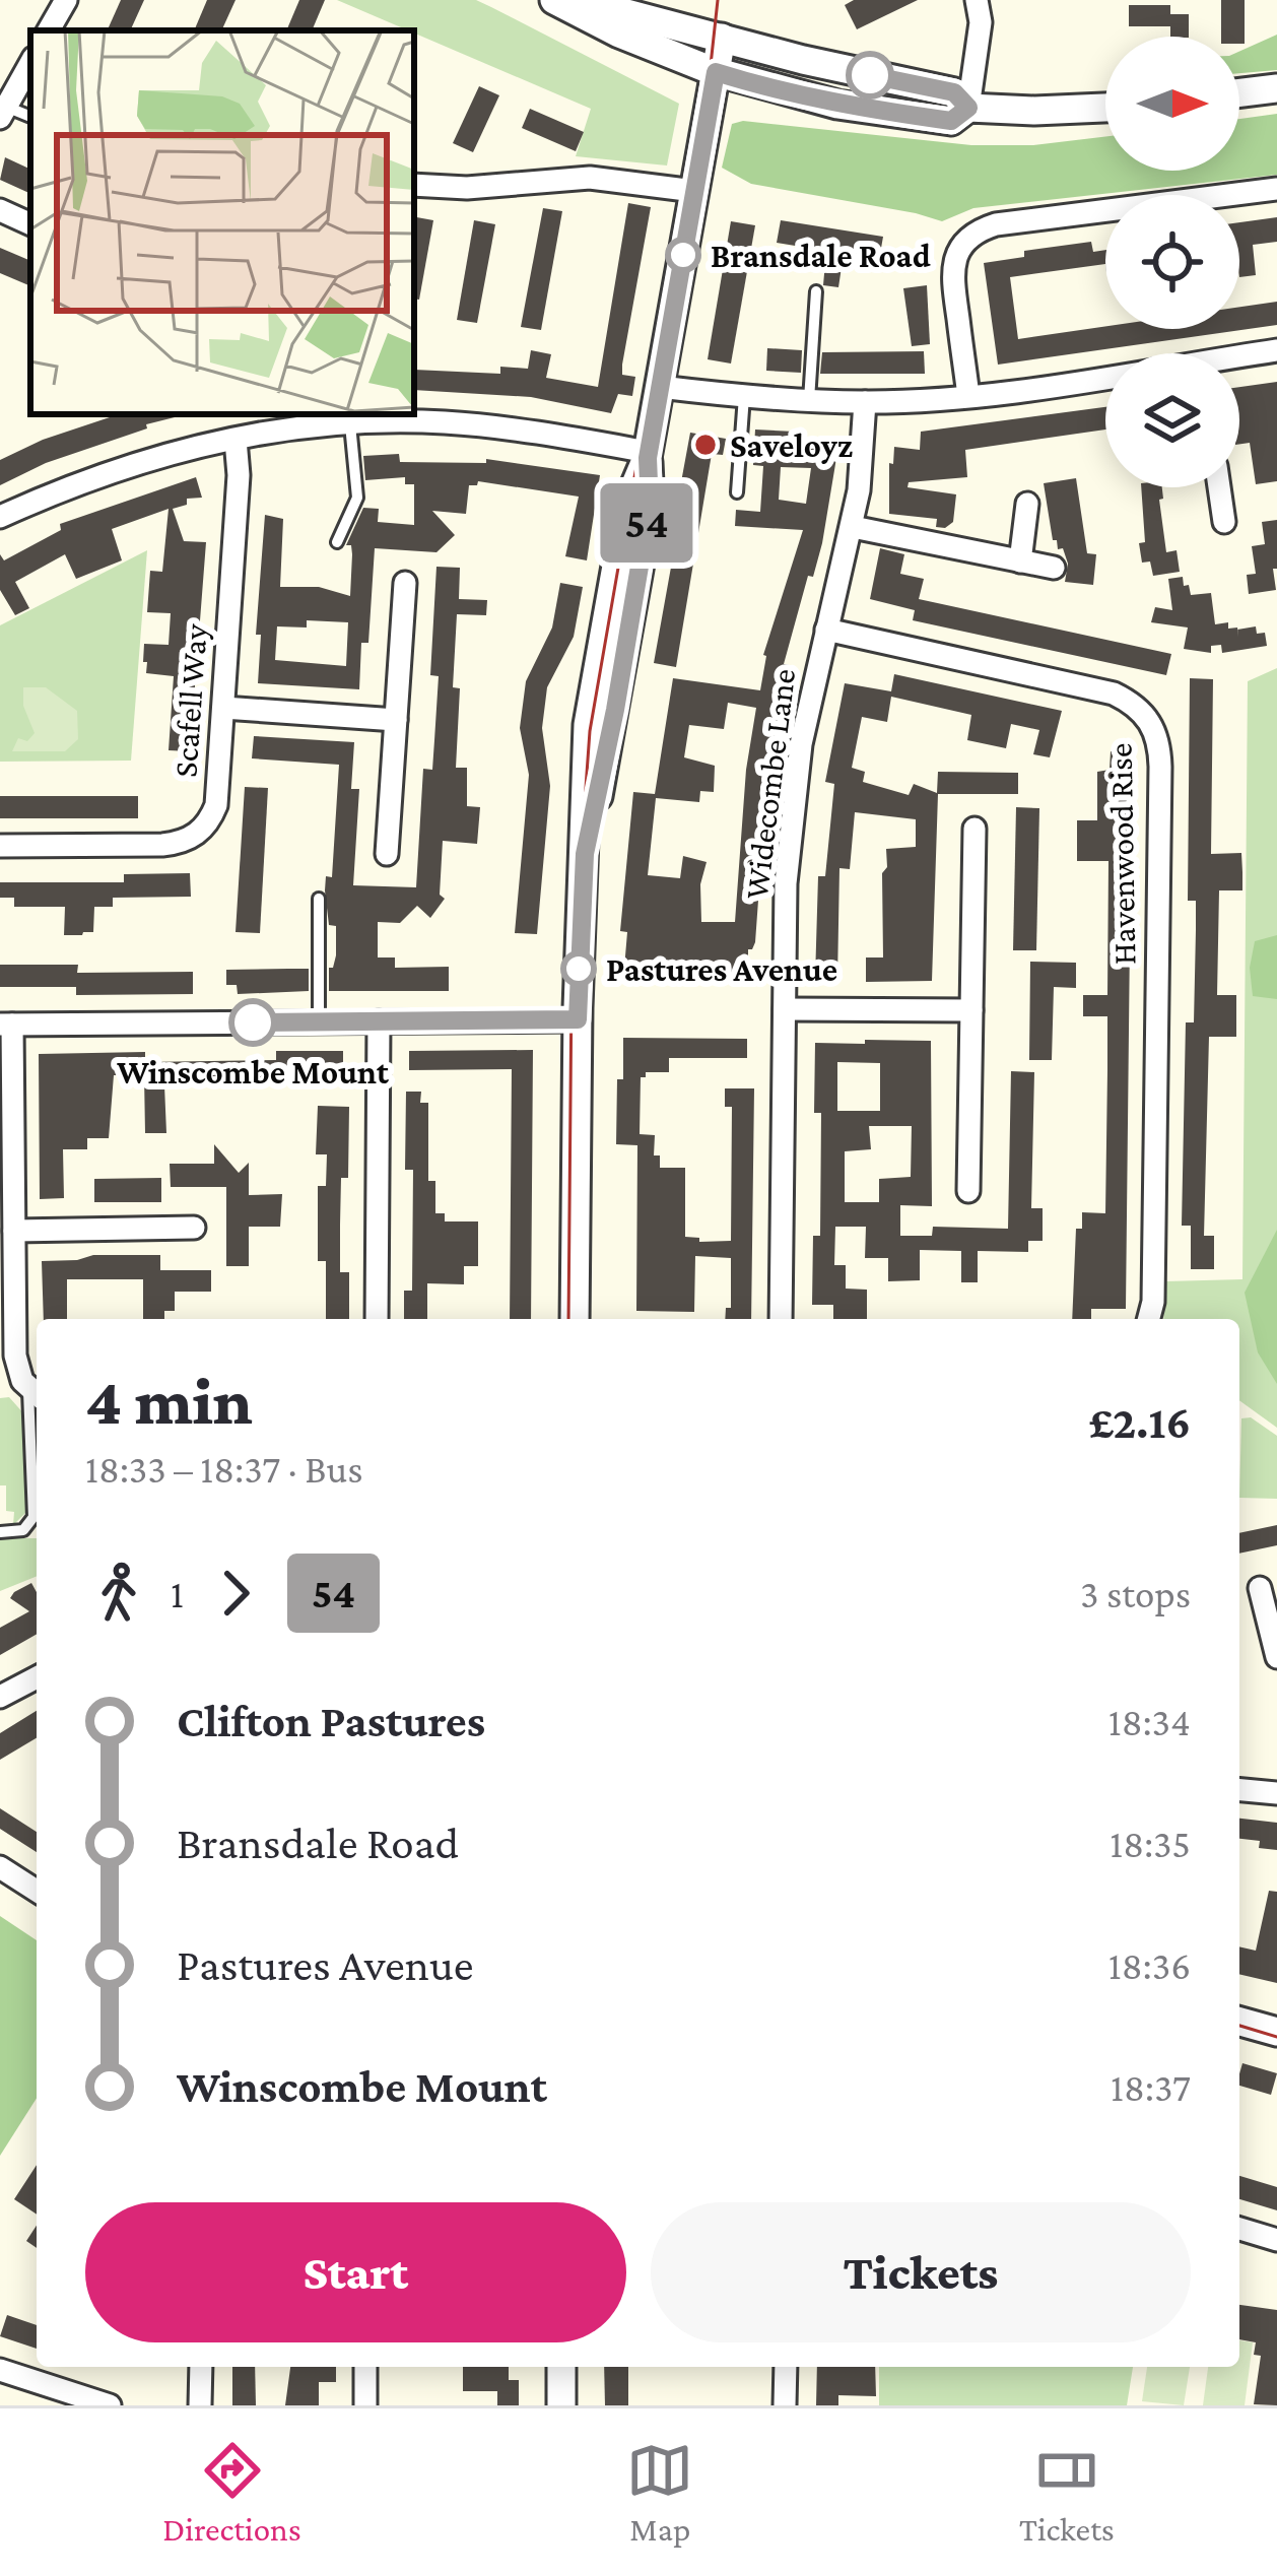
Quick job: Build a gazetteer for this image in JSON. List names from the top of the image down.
{
  "streets": {
    "street": ["Scafell Way", "Widecombe Lane", "Havenwood Rise"]
  },
  "crossings": [
    ["Widecombe Lane", "Havenwood Rise"]
  ],
  "places": [
    "Bransdale Road",
    "Saveloyz",
    "Pastures Avenue",
    "Winscombe Mount"
  ],
  "lines": ["bus line 54"],
  "north": "right",
  "page": {
    "on_map": "54",
    "heading": ["4 min", "18:33 – 18:37 · Bus", "£2.16"],
    "legs": ["1", "54", "3 stops"],
    "list": [
      {
        "name": "Clifton Pastures",
        "value": "18:34"
      },
      {
        "name": "Bransdale Road",
        "value": "18:35"
      },
      {
        "name": "Pastures Avenue",
        "value": "18:36"
      },
      {
        "name": "Winscombe Mount",
        "value": "18:37"
      }
    ],
    "buttons": ["Start", "Tickets"],
    "tabs": ["Directions", "Map", "Tickets"]
  }
}
